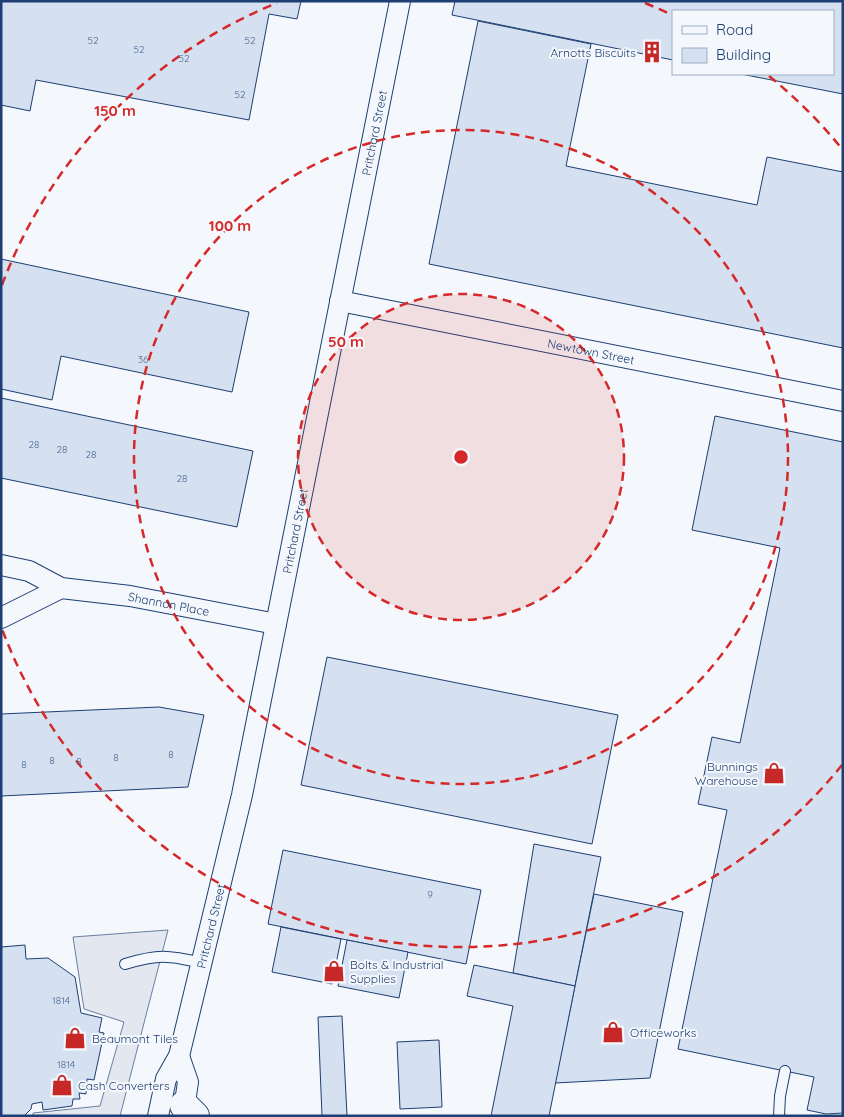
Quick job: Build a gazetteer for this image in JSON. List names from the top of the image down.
{
  "streets": {
    "street": ["Pritchard Street", "Newtown Street", "Shannon Place"]
  },
  "crossings": [
    ["Pritchard Street", "Newtown Street"],
    ["Pritchard Street", "Shannon Place"]
  ],
  "places": {
    "building": ["Arnotts Biscuits"],
    "shop": [
      "Bunnings Warehouse",
      "Bolts & Industrial Supplies",
      "Officeworks",
      "Beaumont Tiles",
      "Cash Converters"
    ]
  },
  "house_numbers": [
    "52",
    "52",
    "52",
    "52",
    "52",
    "36",
    "28",
    "28",
    "28",
    "28",
    "8",
    "8",
    "8",
    "8",
    "8",
    "9",
    "1814",
    "1814"
  ],
  "legend": ["Road", "Building"],
  "rings": ["150 m", "100 m", "50 m"]
}
